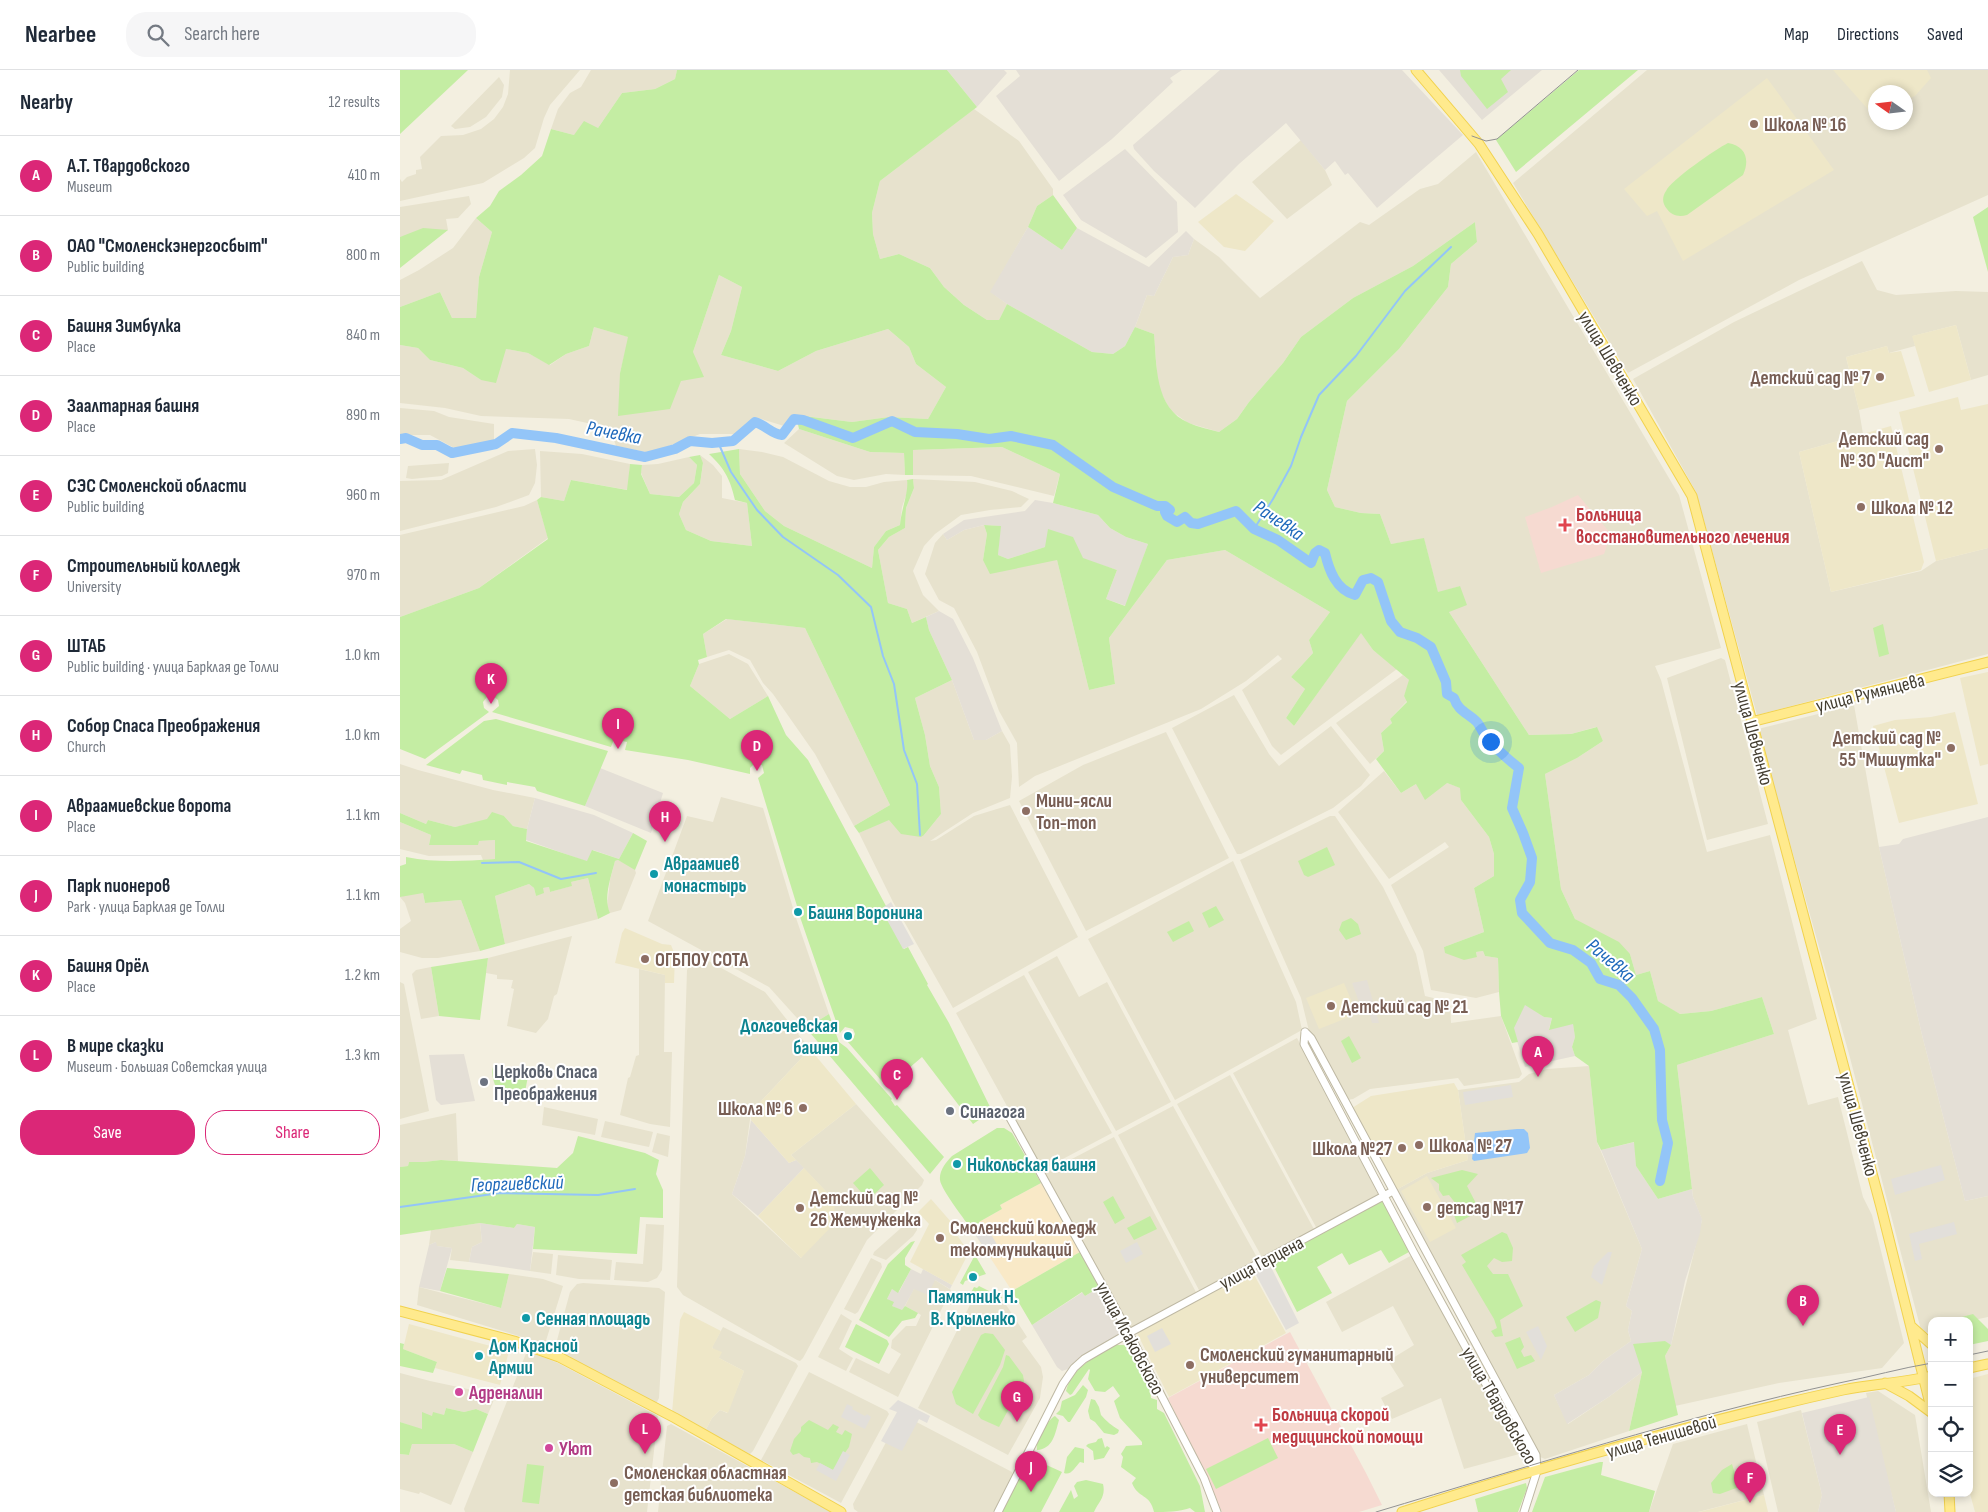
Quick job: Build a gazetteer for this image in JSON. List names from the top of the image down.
{
  "streets": {
    "main road": ["улица Шевченко", "улица Румянцева", "улица Тенишевой"],
    "street": ["улица Герцена", "улица Исаковского", "улица Твардовского"]
  },
  "crossings": [
    ["улица Шевченко", "улица Румянцева"],
    ["улица Шевченко", "улица Тенишевой"],
    ["улица Герцена", "улица Исаковского"],
    ["улица Герцена", "улица Твардовского"],
    ["улица Твардовского", "улица Тенишевой"]
  ],
  "water": ["Рачевка", "Георгиевский"],
  "places": {
    "other": [
      "Школа № 16",
      "Детский сад № 7",
      "Детский сад № 30 \"Аист\"",
      "Школа № 12",
      "Детский сад № 55 \"Мишутка\"",
      "Мини-ясли Топ-топ",
      "Авраамиев монастырь",
      "Башня Воронина",
      "ОГБПОУ СОТА",
      "Детский сад № 21",
      "Долгочевская башня",
      "Церковь Спаса Преображения",
      "Школа № 6",
      "Синагога",
      "Школа № 27",
      "Школа №27",
      "Никольская башня",
      "детсад №17",
      "Детский сад № 26 Жемчуженка",
      "Смоленский колледж текоммуникаций",
      "Памятник Н. В. Крыленко",
      "Сенная площадь",
      "Дом Красной Армии",
      "Смоленский гуманитарный университет",
      "Адреналин",
      "Уют",
      "Смоленская областная детская библиотека"
    ],
    "health": ["Больница восстановительного лечения", "Больница скорой медицинской помощи"]
  },
  "north": "left",
  "page": {
    "header": "Nearbee",
    "search": "Search here",
    "nav": ["Map", "Directions", "Saved"],
    "heading": ["Nearby", "12 results"],
    "list": [
      {
        "mark": "A",
        "name": "А.Т. Твардовского",
        "note": "Museum",
        "value": "410 m"
      },
      {
        "mark": "B",
        "name": "ОАО \"Смоленскэнергосбыт\"",
        "note": "Public building",
        "value": "800 m"
      },
      {
        "mark": "C",
        "name": "Башня Зимбулка",
        "note": "Place",
        "value": "840 m"
      },
      {
        "mark": "D",
        "name": "Заалтарная башня",
        "note": "Place",
        "value": "890 m"
      },
      {
        "mark": "E",
        "name": "СЭС Смоленской области",
        "note": "Public building",
        "value": "960 m"
      },
      {
        "mark": "F",
        "name": "Строительный колледж",
        "note": "University",
        "value": "970 m"
      },
      {
        "mark": "G",
        "name": "ШТАБ",
        "note": "Public building · улица Барклая де Толли",
        "value": "1.0 km"
      },
      {
        "mark": "H",
        "name": "Собор Спаса Преображения",
        "note": "Church",
        "value": "1.0 km"
      },
      {
        "mark": "I",
        "name": "Авраамиевские ворота",
        "note": "Place",
        "value": "1.1 km"
      },
      {
        "mark": "J",
        "name": "Парк пионеров",
        "note": "Park · улица Барклая де Толли",
        "value": "1.1 km"
      },
      {
        "mark": "K",
        "name": "Башня Орёл",
        "note": "Place",
        "value": "1.2 km"
      },
      {
        "mark": "L",
        "name": "В мире сказки",
        "note": "Museum · Большая Советская улица",
        "value": "1.3 km"
      }
    ],
    "pins": [
      "K",
      "I",
      "D",
      "H",
      "A",
      "C",
      "B",
      "G",
      "L",
      "E",
      "J",
      "F"
    ],
    "buttons": ["Save", "Share"],
    "map_buttons": ["+", "−"]
  }
}
